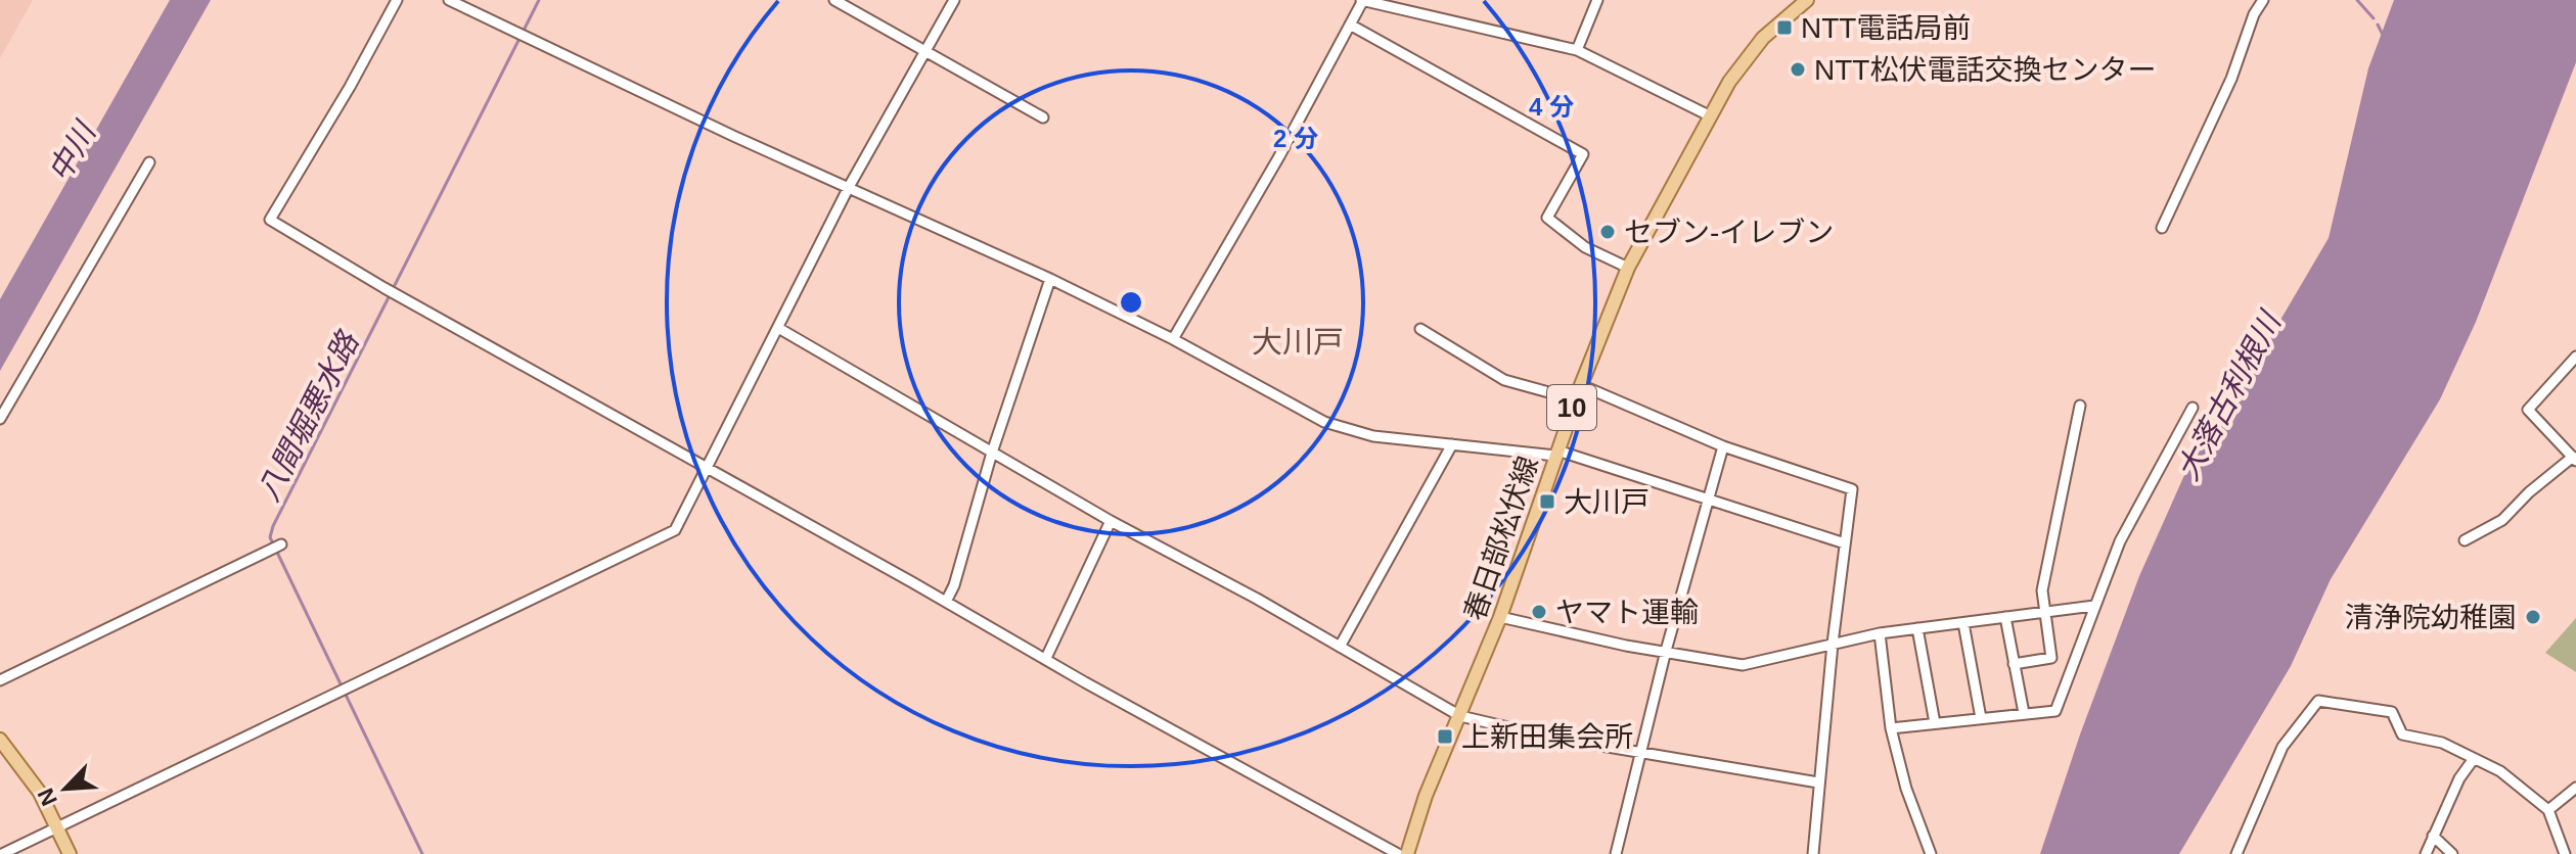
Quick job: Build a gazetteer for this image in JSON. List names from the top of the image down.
{
  "streets": {
    "main road": ["10", "春日部松伏線"]
  },
  "districts": ["大川戸"],
  "water": ["中川", "大落古利根川", "八間堀悪水路"],
  "places": {
    "transit": ["NTT電話局前", "大川戸", "上新田集会所"],
    "other": [
      "NTT松伏電話交換センター",
      "セブン-イレブン",
      "ヤマト運輸",
      "清浄院幼稚園"
    ]
  },
  "north": "bottom left",
  "rings": ["4 分", "2 分"]
}
